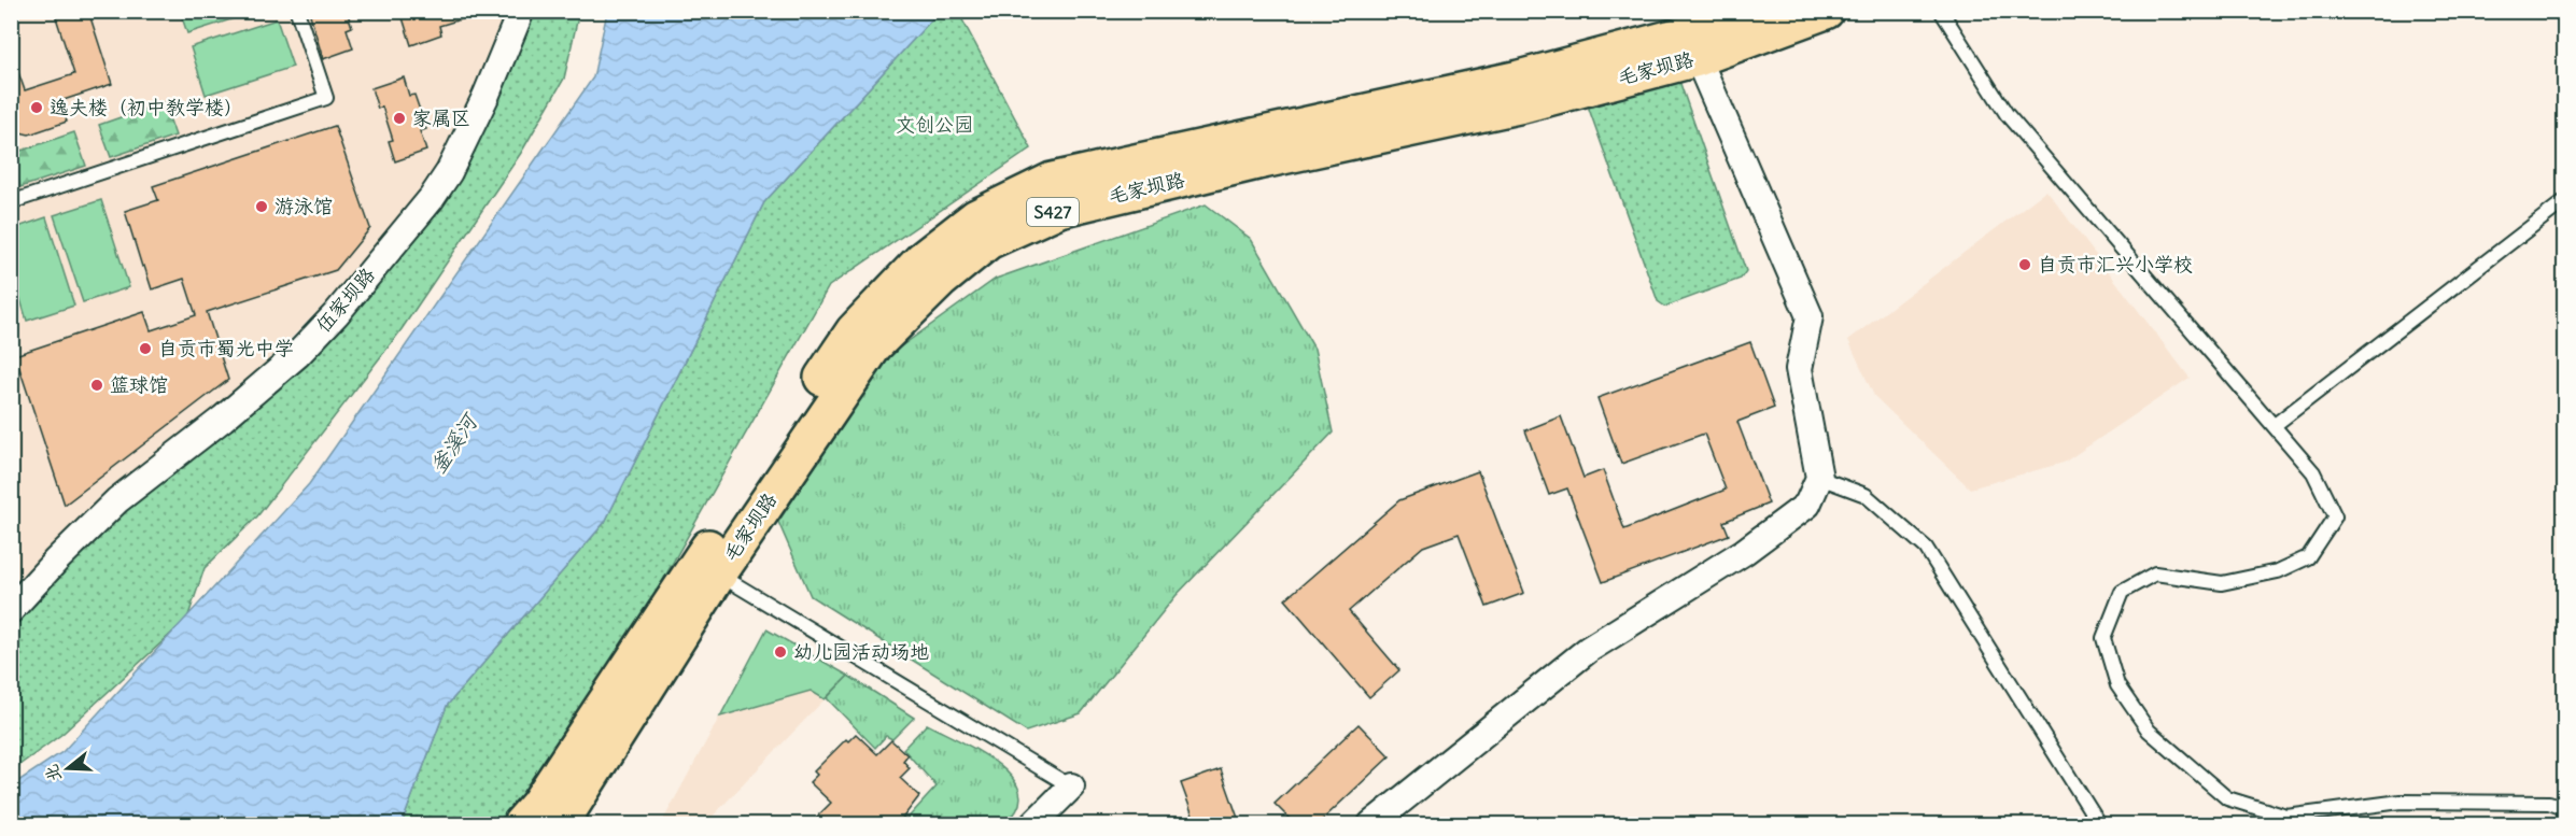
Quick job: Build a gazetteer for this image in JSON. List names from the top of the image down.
{
  "streets": {
    "main road": ["毛家坝路", "S427"],
    "street": ["伍家坝路"]
  },
  "water": ["釜溪河"],
  "parks": ["文创公园"],
  "places": [
    "逸夫楼（初中教学楼）",
    "家属区",
    "游泳馆",
    "自贡市汇兴小学校",
    "自贡市蜀光中学",
    "篮球馆",
    "幼儿园活动场地"
  ],
  "north": "left"
}
